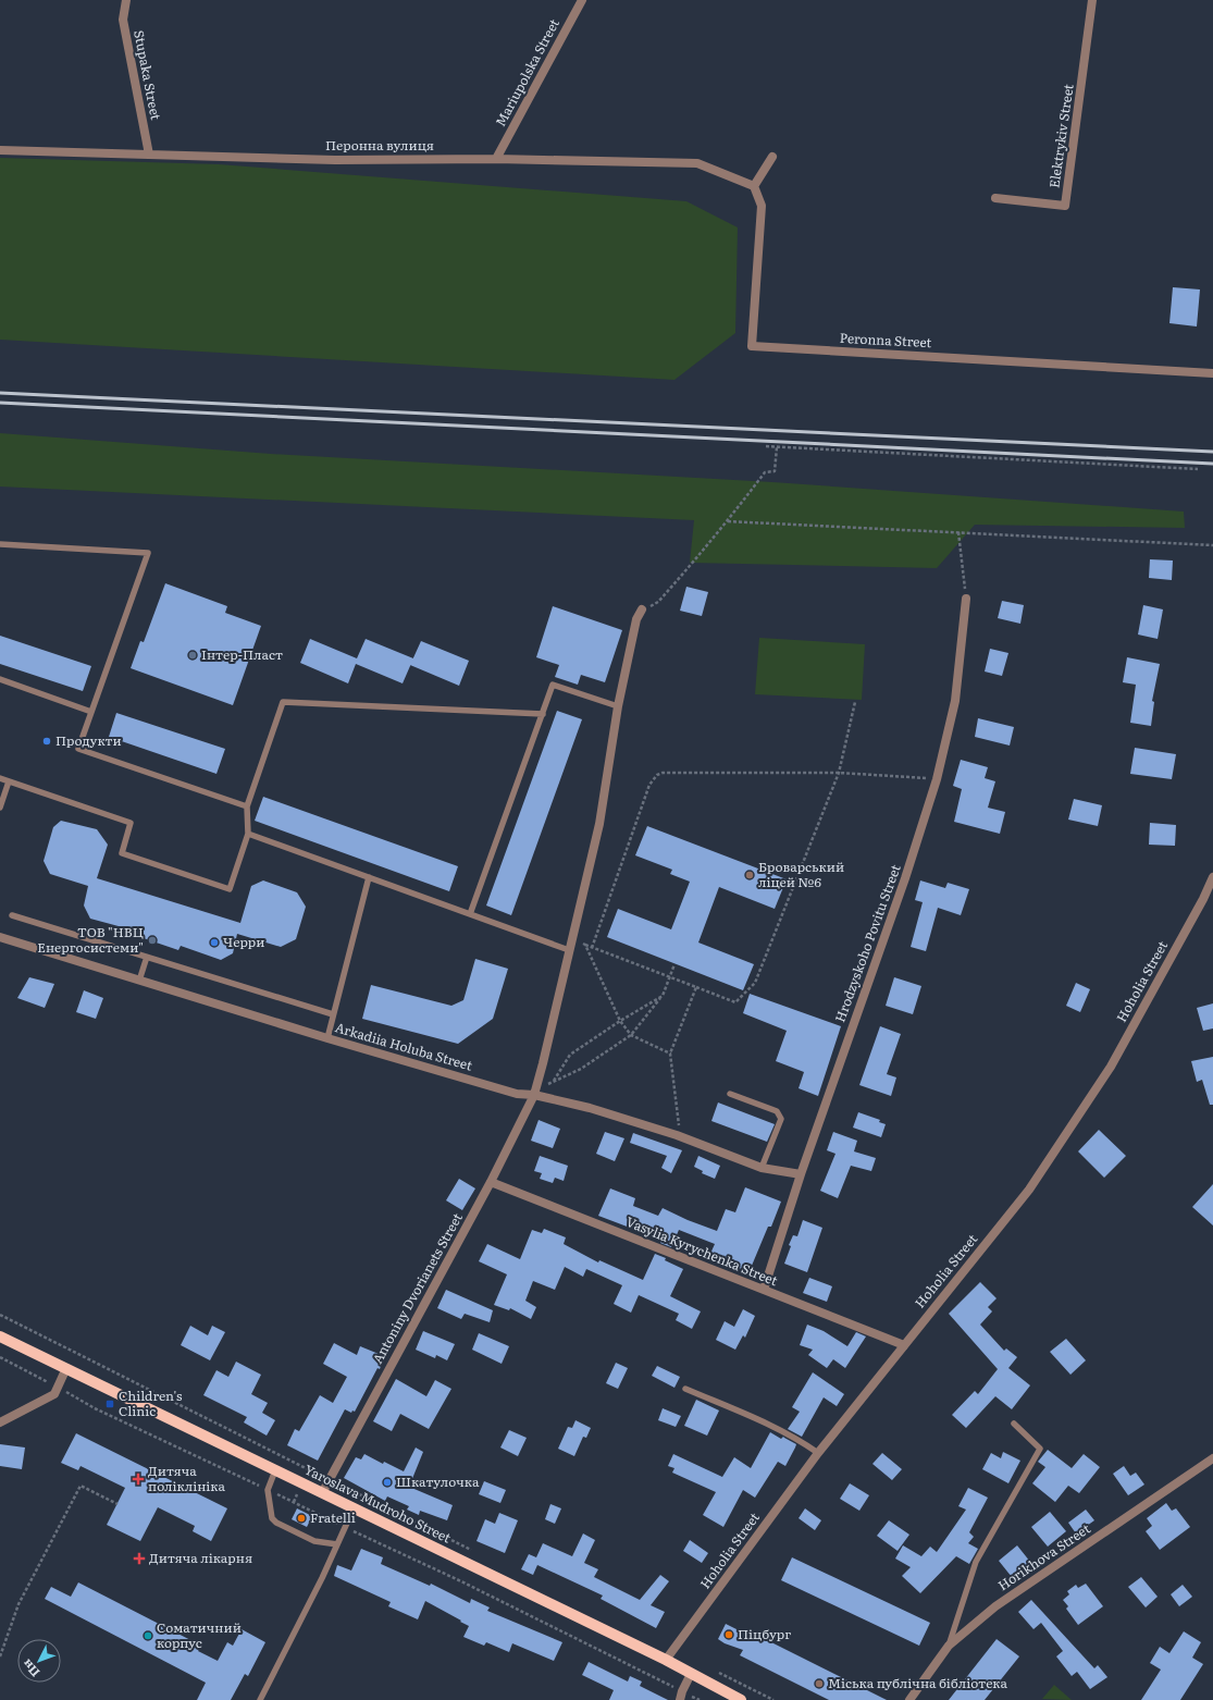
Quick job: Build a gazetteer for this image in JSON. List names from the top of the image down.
{
  "streets": {
    "main road": ["Yaroslava Mudroho Street"],
    "street": [
      "Mariupolska Street",
      "Stupaka Street",
      "Elektrykiv Street",
      "Перонна вулиця",
      "Peronna Street",
      "Hrodzyskoho Povitu Street",
      "Hoholia Street",
      "Arkadiia Holuba Street",
      "Vasylia Kyrychenka Street",
      "Antoniny Dvorianets Street",
      "Horikhova Street"
    ]
  },
  "crossings": [
    ["Mariupolska Street", "Перонна вулиця"],
    ["Stupaka Street", "Перонна вулиця"],
    ["Перонна вулиця", "Peronna Street"],
    ["Hrodzyskoho Povitu Street", "Arkadiia Holuba Street"],
    ["Hrodzyskoho Povitu Street", "Vasylia Kyrychenka Street"],
    ["Hoholia Street", "Vasylia Kyrychenka Street"],
    ["Hoholia Street", "Yaroslava Mudroho Street"],
    ["Arkadiia Holuba Street", "Antoniny Dvorianets Street"],
    ["Vasylia Kyrychenka Street", "Antoniny Dvorianets Street"],
    ["Antoniny Dvorianets Street", "Yaroslava Mudroho Street"]
  ],
  "places": {
    "other": [
      "Інтер-Пласт",
      "Продукти",
      "Броварський ліцей №6",
      "ТОВ \"НВЦ Енергосистеми\"",
      "Черри",
      "Шкатулочка",
      "Fratelli",
      "Піцбург",
      "Соматичний корпус",
      "Міська публічна бібліотека"
    ],
    "transit": ["Children's Clinic"],
    "health": ["Дитяча поліклініка", "Дитяча лікарня"]
  },
  "north": "bottom left"
}
